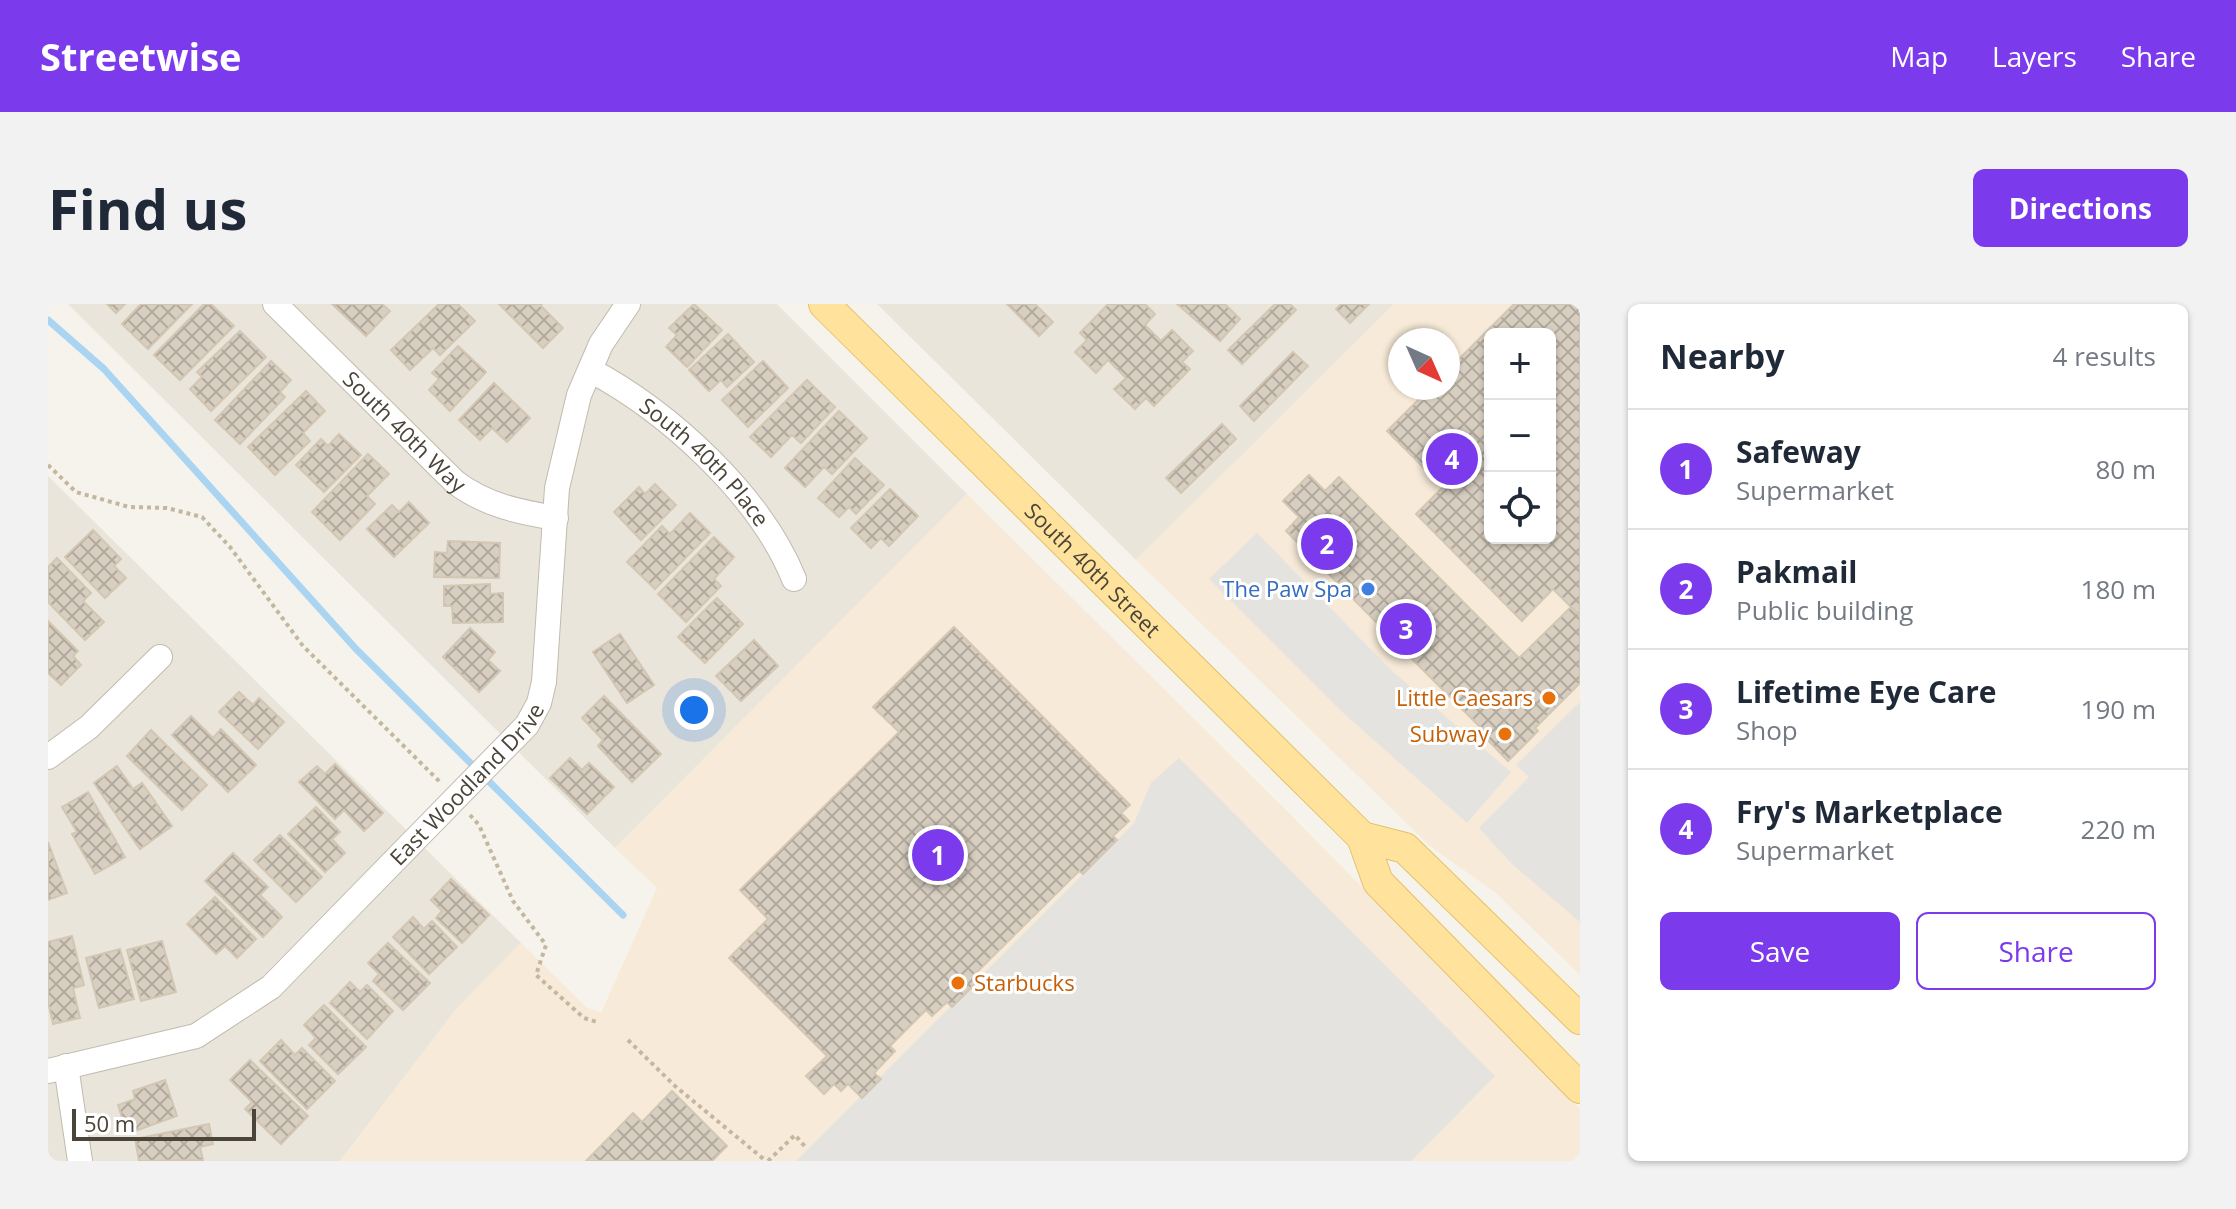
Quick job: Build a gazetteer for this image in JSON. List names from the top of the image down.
{
  "streets": {
    "main road": ["South 40th Street"],
    "street": ["South 40th Way", "South 40th Place", "East Woodland Drive"]
  },
  "crossings": [
    ["South 40th Way", "East Woodland Drive"],
    ["South 40th Place", "East Woodland Drive"]
  ],
  "places": [
    "The Paw Spa",
    "Little Caesars",
    "Subway",
    "Starbucks"
  ],
  "scale_bar": "50 m",
  "north": "bottom right",
  "page": {
    "header": "Streetwise",
    "nav": ["Map", "Layers", "Share"],
    "buttons": [
      "Directions",
      ["Save", "Share"]
    ],
    "title": "Find us",
    "heading": ["Nearby", "4 results"],
    "map_buttons": ["+", "−"],
    "list": [
      {
        "mark": "1",
        "name": "Safeway",
        "note": "Supermarket",
        "value": "80 m"
      },
      {
        "mark": "2",
        "name": "Pakmail",
        "note": "Public building",
        "value": "180 m"
      },
      {
        "mark": "3",
        "name": "Lifetime Eye Care",
        "note": "Shop",
        "value": "190 m"
      },
      {
        "mark": "4",
        "name": "Fry's Marketplace",
        "note": "Supermarket",
        "value": "220 m"
      }
    ],
    "pins": [
      "4",
      "2",
      "3",
      "1"
    ],
    "scale": "50 m"
  }
}
